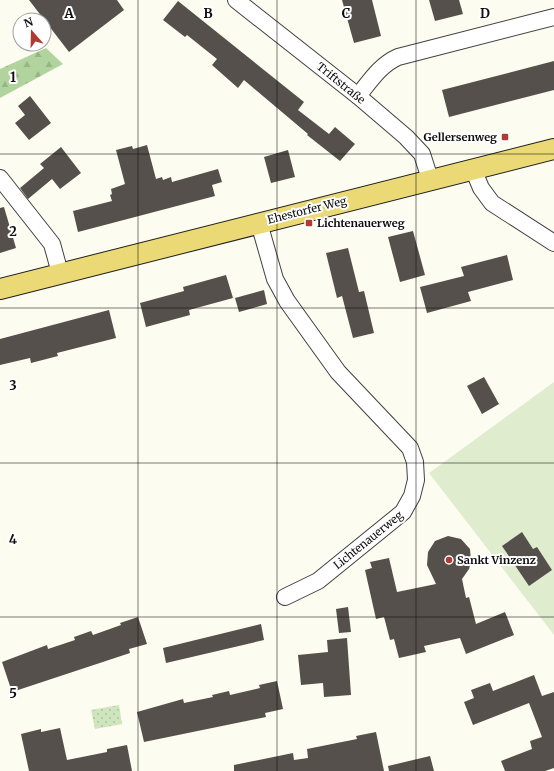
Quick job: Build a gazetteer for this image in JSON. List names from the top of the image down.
{
  "streets": {
    "main road": ["Ehestorfer Weg"],
    "street": ["Triftstraße", "Lichtenauerweg"]
  },
  "crossings": [
    ["Triftstraße", "Ehestorfer Weg"],
    ["Ehestorfer Weg", "Lichtenauerweg"]
  ],
  "places": {
    "transit": ["Gellersenweg", "Lichtenauerweg"],
    "other": ["Sankt Vinzenz"]
  },
  "north": "top",
  "grid": {
    "columns": [
      "A",
      "B",
      "C",
      "D"
    ],
    "rows": [
      "1",
      "2",
      "3",
      "4",
      "5"
    ]
  }
}
